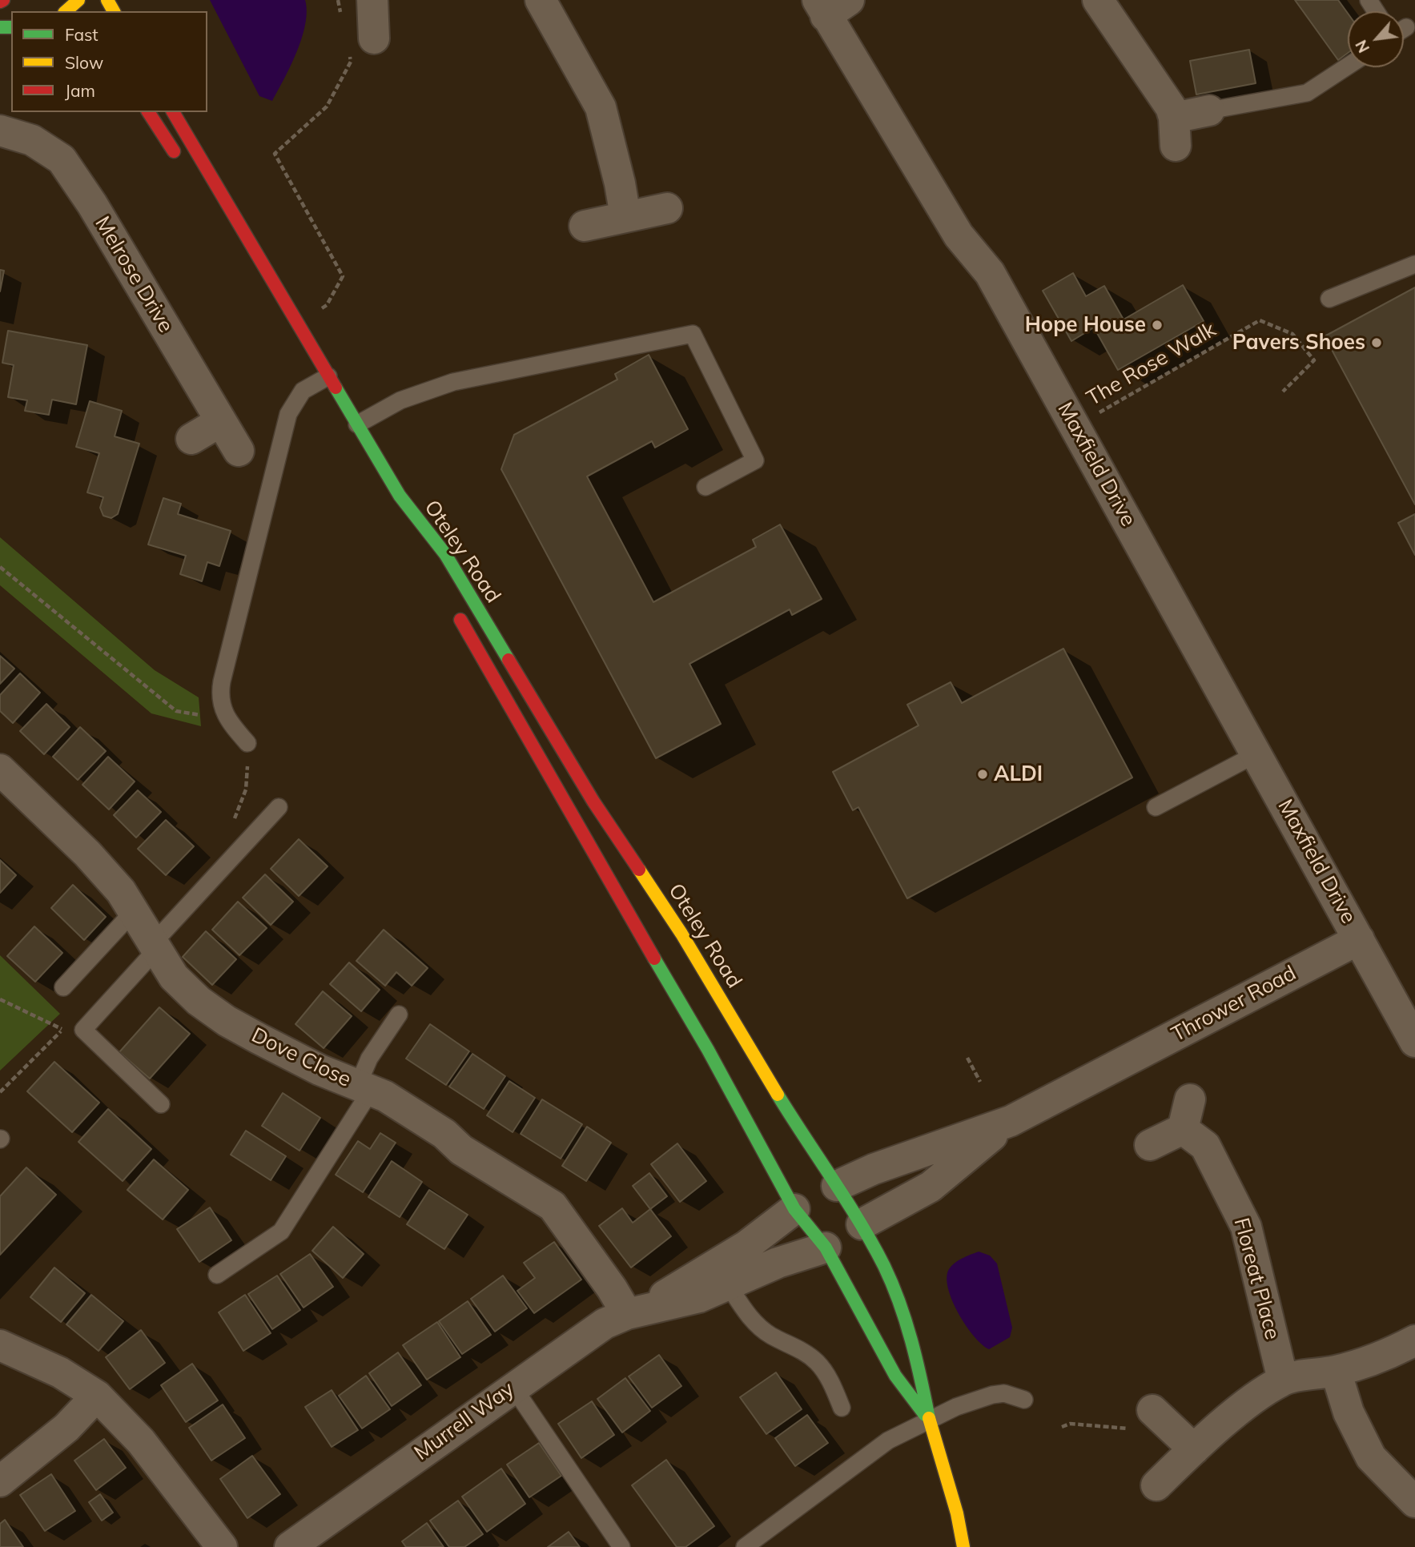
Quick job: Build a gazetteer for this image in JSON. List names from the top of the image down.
{
  "streets": {
    "main road": ["Oteley Road"],
    "street": [
      "Melrose Drive",
      "Maxfield Drive",
      "Thrower Road",
      "Dove Close",
      "Floreat Place",
      "Murrell Way"
    ],
    "path": ["The Rose Walk"]
  },
  "crossings": [
    ["Maxfield Drive", "Thrower Road"],
    ["Oteley Road", "Thrower Road"],
    ["Oteley Road", "Murrell Way"],
    ["Dove Close", "Murrell Way"]
  ],
  "places": ["Hope House", "Pavers Shoes", "ALDI"],
  "legend": ["Fast", "Slow", "Jam"],
  "north": "bottom left"
}
